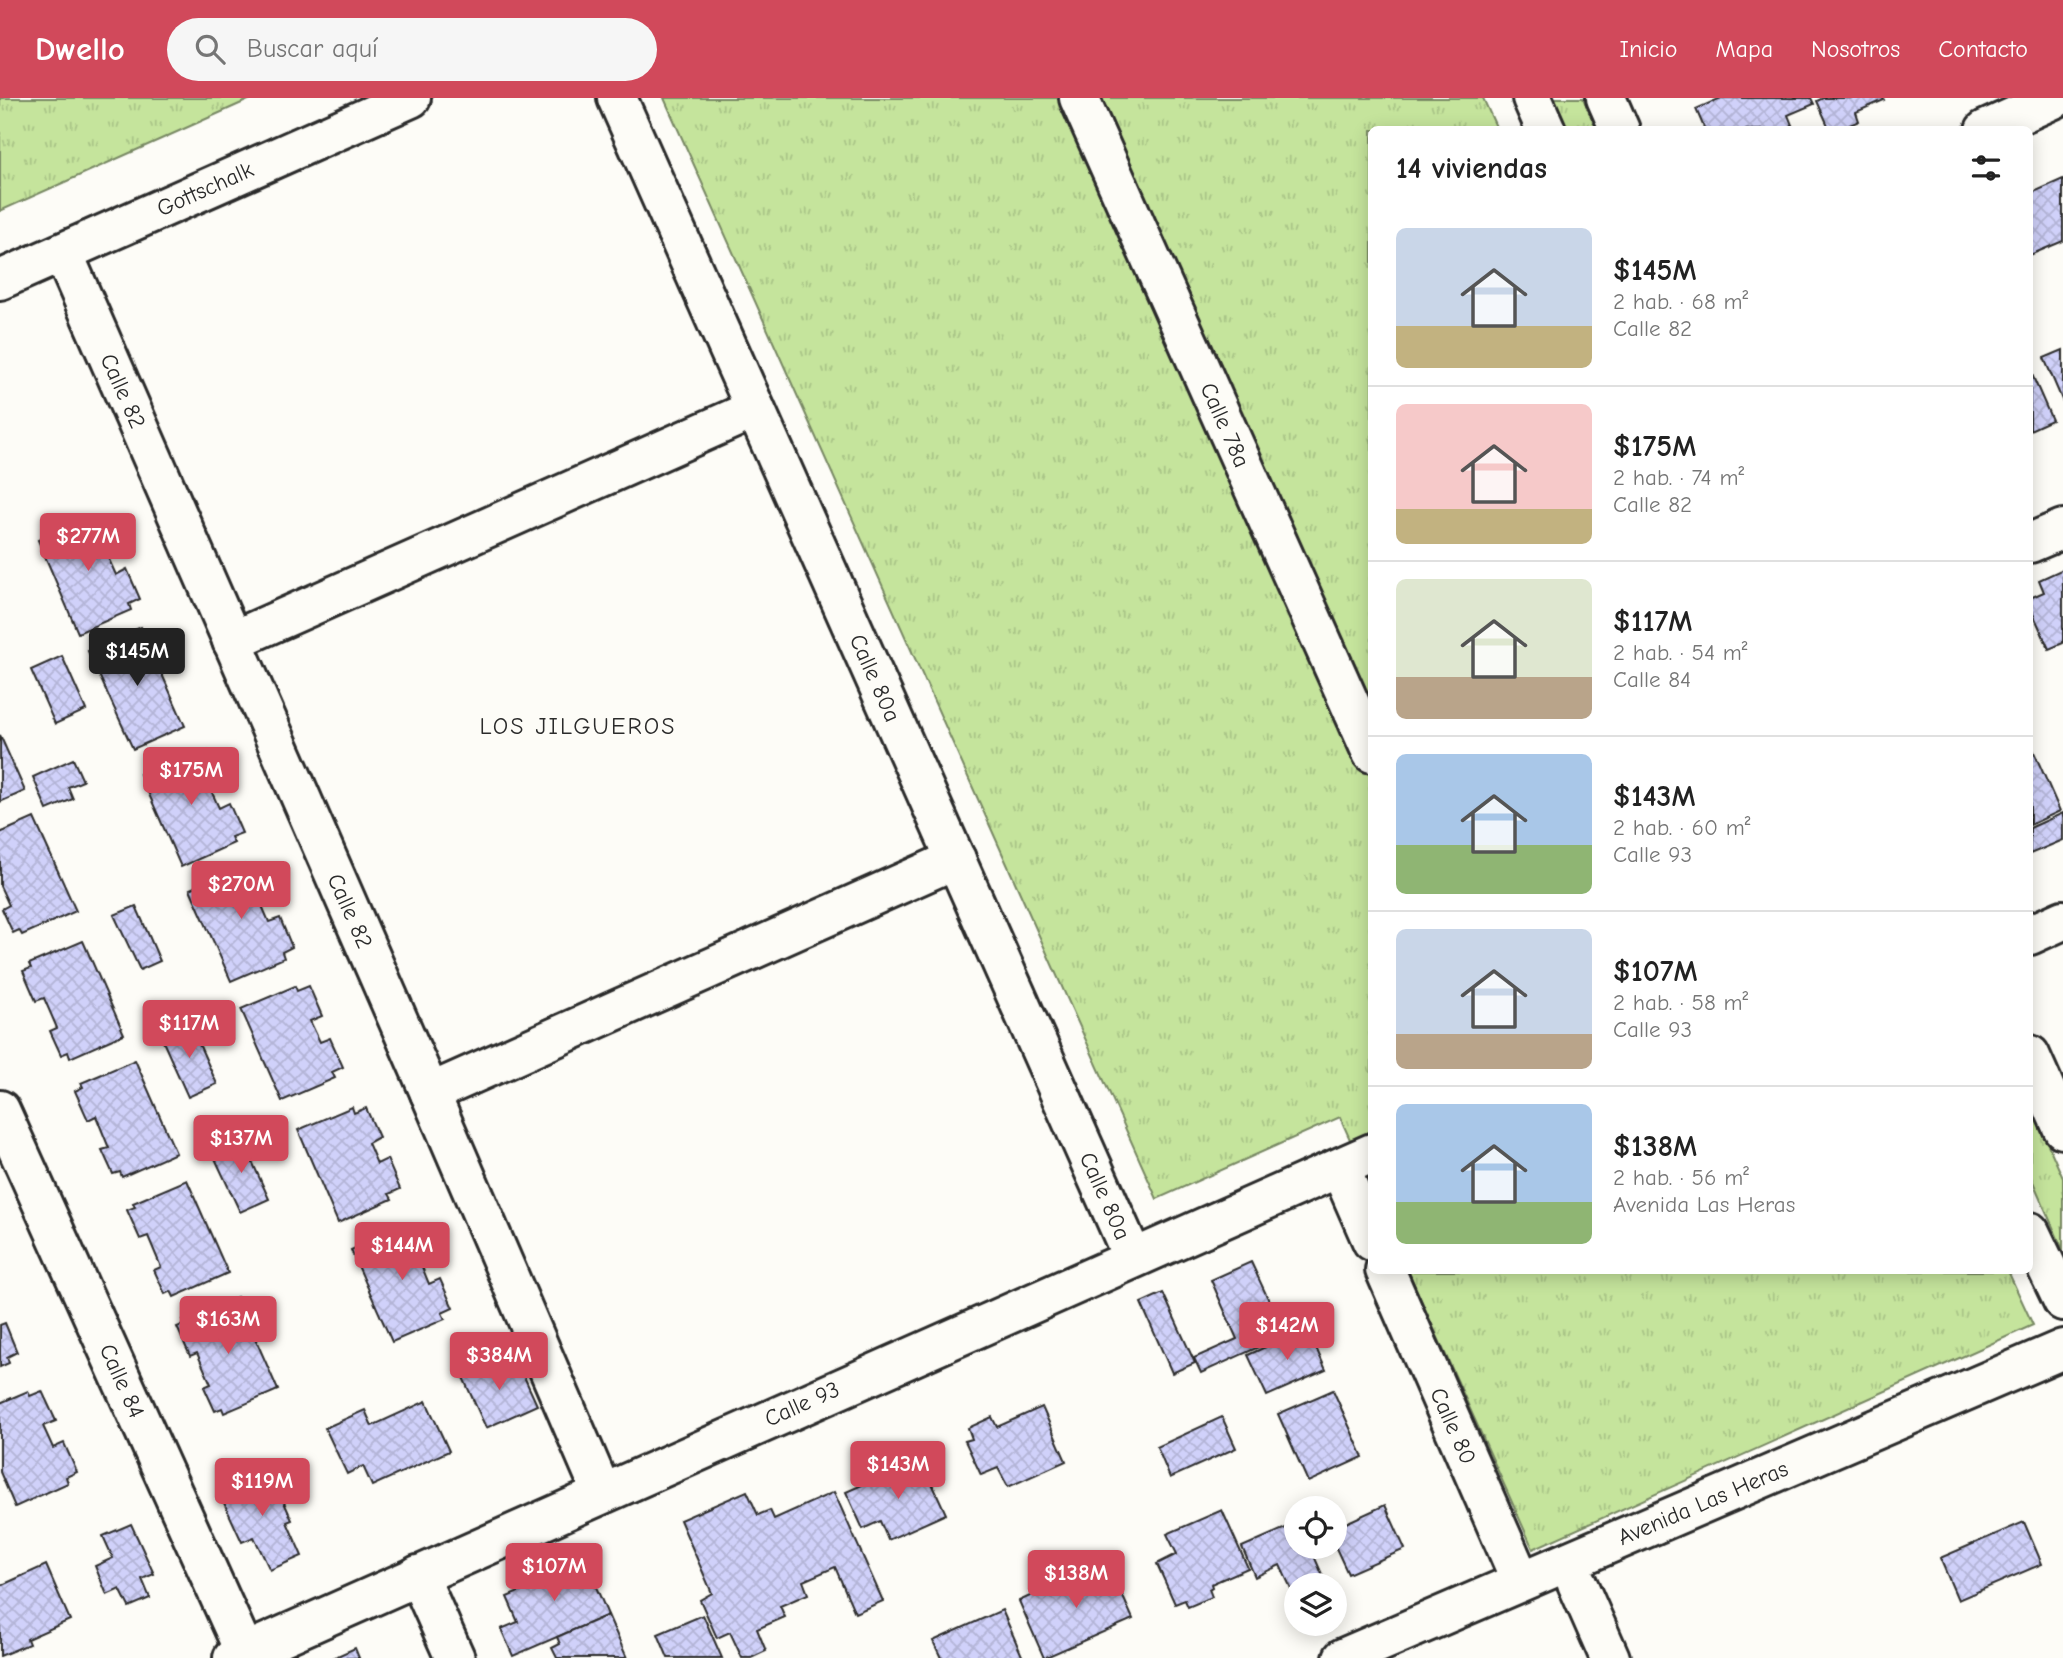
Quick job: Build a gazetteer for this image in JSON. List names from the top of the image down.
{
  "streets": {
    "street": [
      "Gottschalk",
      "Calle 82",
      "Calle 78a",
      "Calle 80a",
      "Calle 84",
      "Calle 93",
      "Calle 80",
      "Avenida Las Heras"
    ]
  },
  "crossings": [
    ["Gottschalk", "Calle 82"],
    ["Calle 82", "Calle 93"],
    ["Calle 80a", "Calle 93"],
    ["Calle 84", "Calle 93"],
    ["Calle 80", "Avenida Las Heras"]
  ],
  "districts": ["LOS JILGUEROS"],
  "page": {
    "header": "Dwello",
    "search": "Buscar aquí",
    "nav": [
      "Inicio",
      "Mapa",
      "Nosotros",
      "Contacto"
    ],
    "heading": "14 viviendas",
    "list": [
      {
        "name": "$145M",
        "note": "2 hab. · 68 m² · Calle 82"
      },
      {
        "name": "$175M",
        "note": "2 hab. · 74 m² · Calle 82"
      },
      {
        "name": "$117M",
        "note": "2 hab. · 54 m² · Calle 84"
      },
      {
        "name": "$143M",
        "note": "2 hab. · 60 m² · Calle 93"
      },
      {
        "name": "$107M",
        "note": "2 hab. · 58 m² · Calle 93"
      },
      {
        "name": "$138M",
        "note": "2 hab. · 56 m² · Avenida Las Heras"
      }
    ],
    "price": [
      "$277M",
      "$145M",
      "$175M",
      "$270M",
      "$117M",
      "$137M",
      "$144M",
      "$163M",
      "$142M",
      "$384M",
      "$143M",
      "$119M",
      "$107M",
      "$138M"
    ]
  }
}
